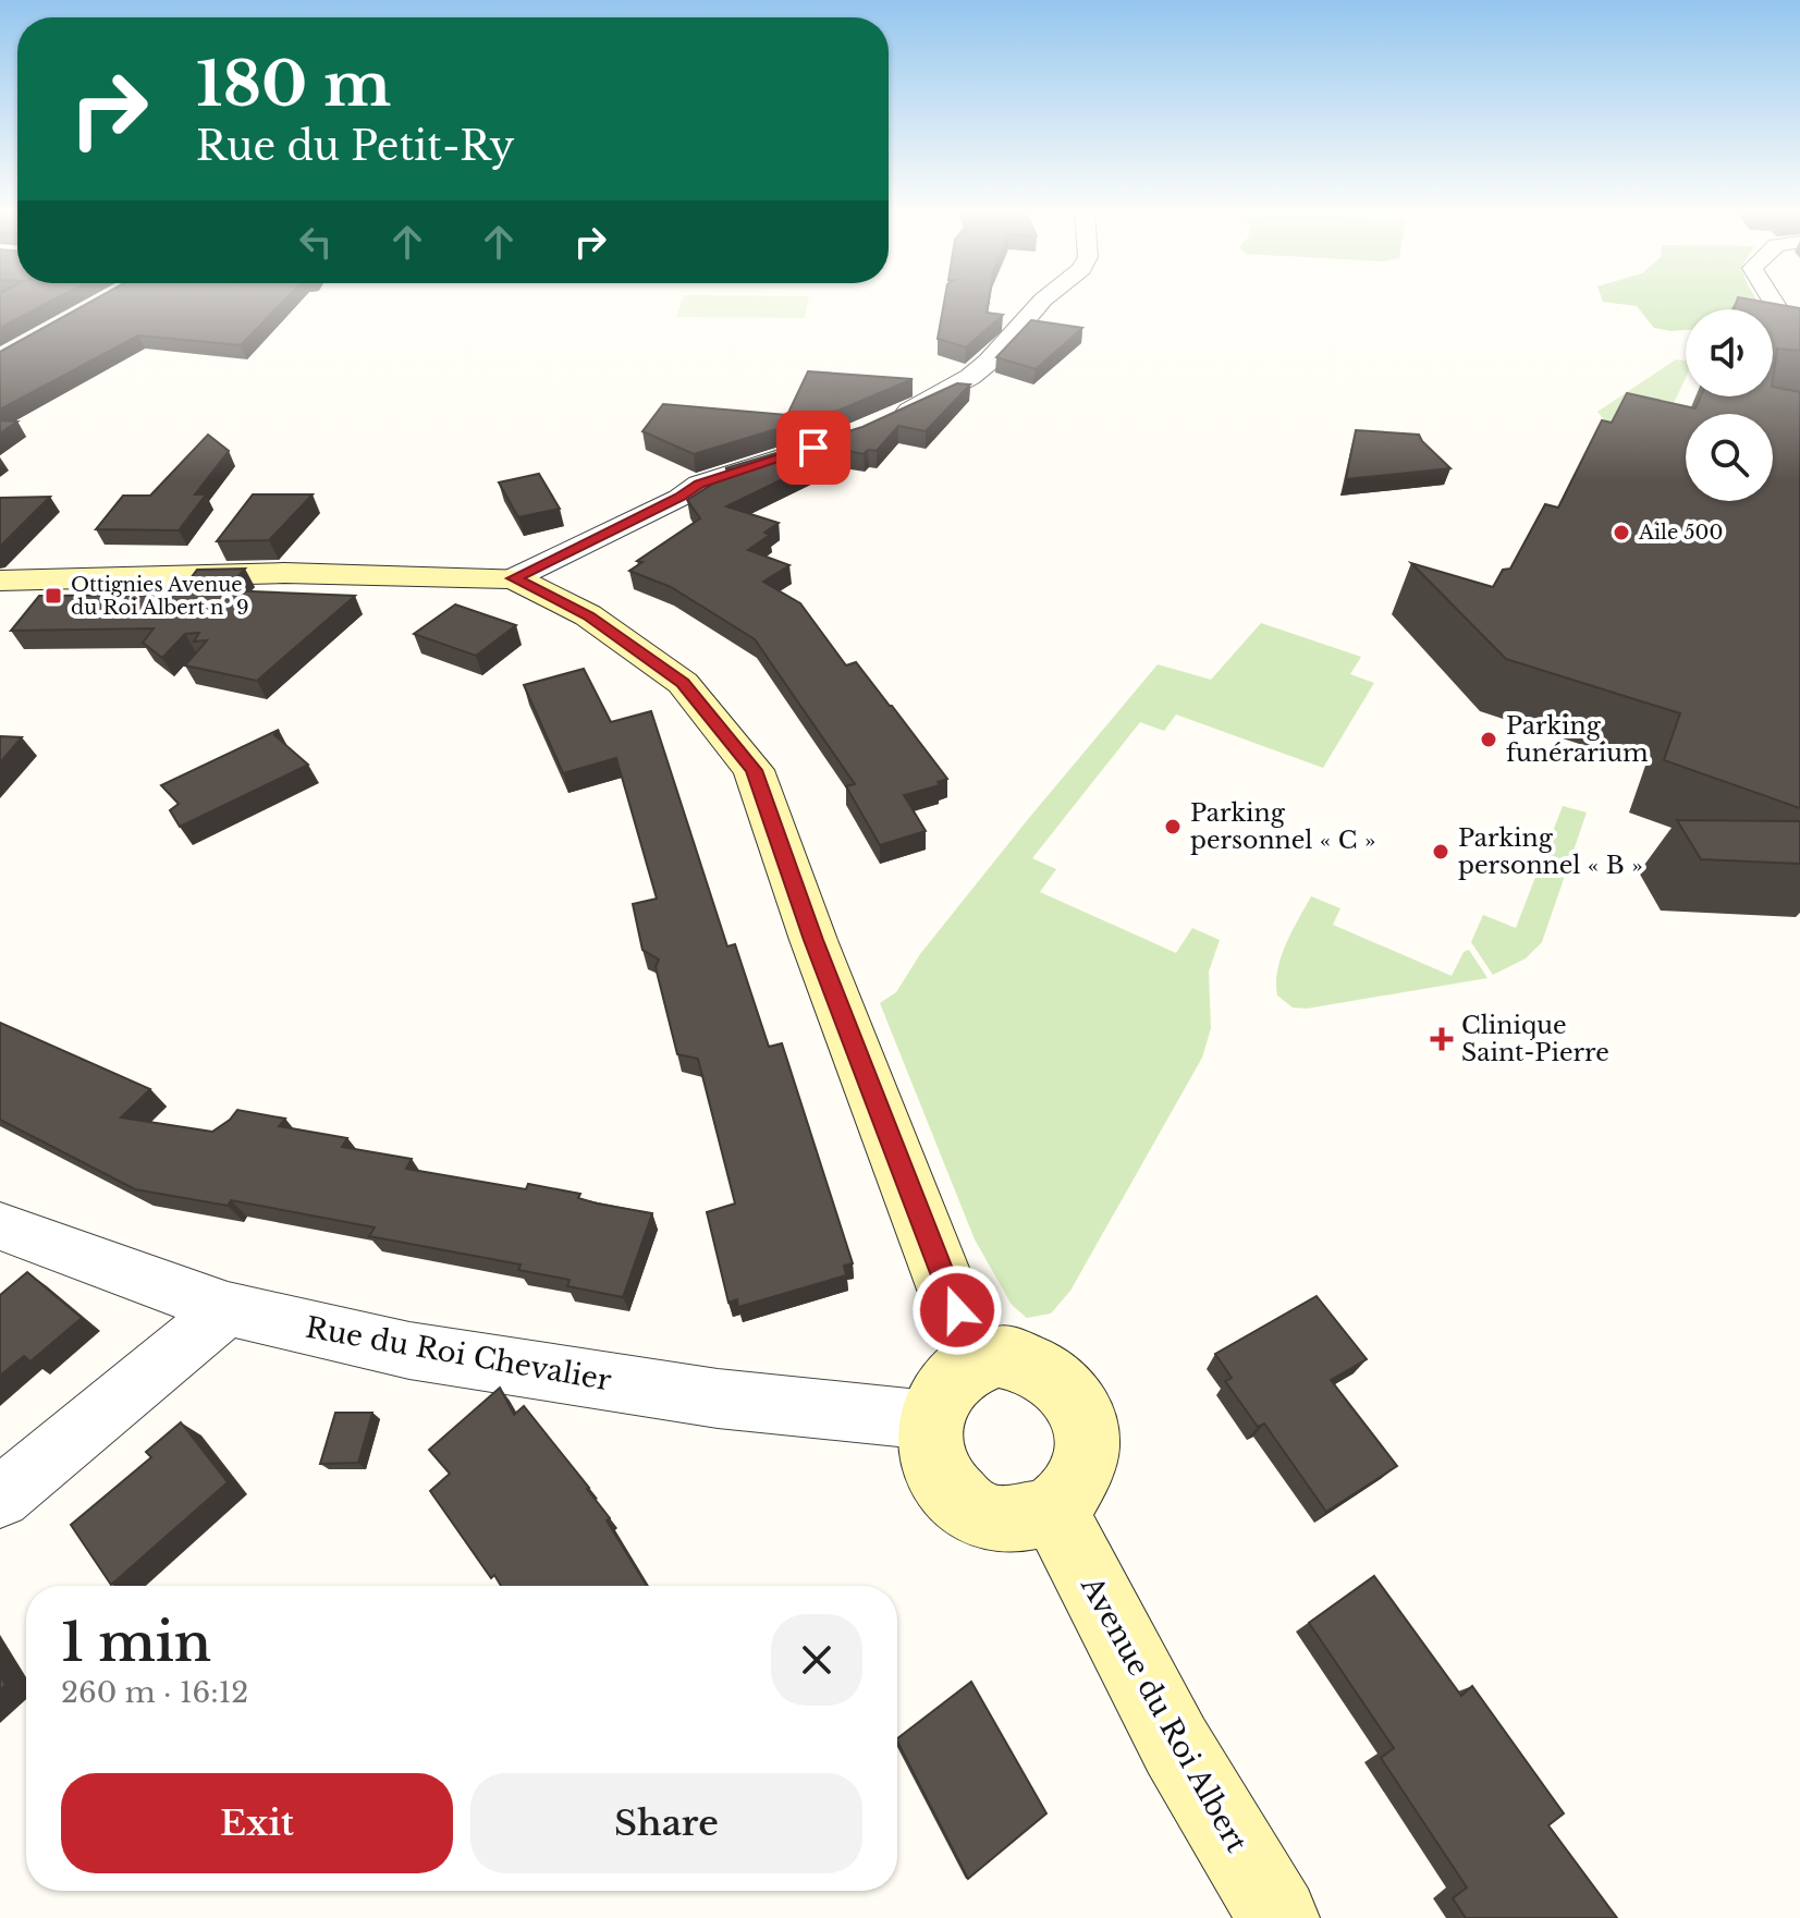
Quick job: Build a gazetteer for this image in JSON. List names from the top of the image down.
{
  "streets": {
    "main road": ["Avenue du Roi Albert"],
    "street": ["Rue du Roi Chevalier"]
  },
  "crossings": [
    ["Rue du Roi Chevalier", "Avenue du Roi Albert"]
  ],
  "places": {
    "other": [
      "Aile 500",
      "Parking funérarium",
      "Parking personnel « C »",
      "Parking personnel « B »"
    ],
    "transit": ["Ottignies Avenue du Roi Albert n° 9"],
    "health": ["Clinique Saint-Pierre"]
  },
  "page": {
    "turn": ["180 m", "Rue du Petit-Ry"],
    "heading": ["1 min", "260 m · 16:12"],
    "buttons": ["Exit", "Share"]
  }
}
